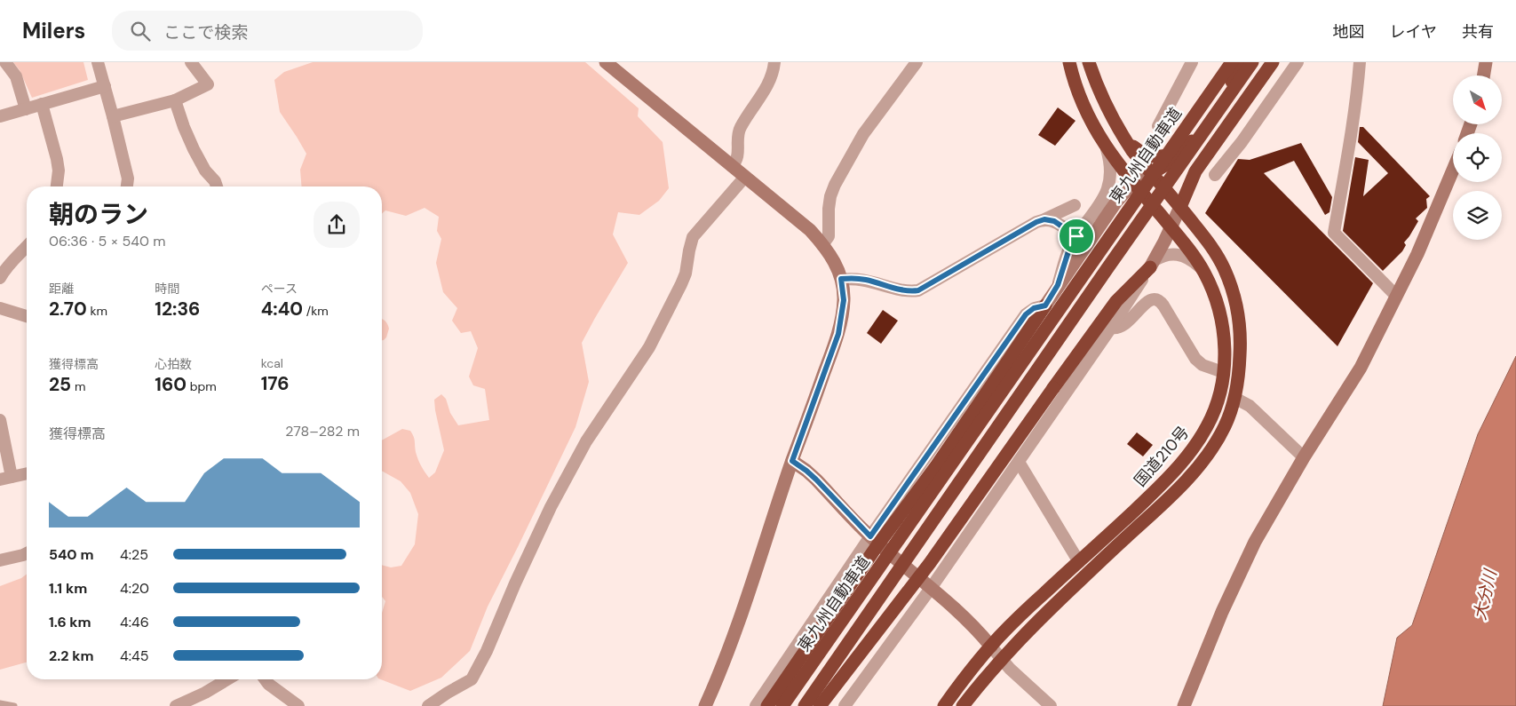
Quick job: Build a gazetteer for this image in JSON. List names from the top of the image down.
{
  "streets": {
    "highway": ["東九州自動車道", "国道210号"]
  },
  "water": ["大分川"],
  "north": "bottom right",
  "page": {
    "header": "Milers",
    "search": "ここで検索",
    "nav": ["地図", "レイヤ", "共有"],
    "heading": ["朝のラン", "06:36 · 5 × 540 m"],
    "stats": [
      ["距離", "2.70 km"],
      ["時間", "12:36"],
      ["ペース", "4:40 /km"],
      ["獲得標高", "25 m"],
      ["心拍数", "160 bpm"],
      ["kcal", "176"]
    ],
    "chart": ["獲得標高", "278–282 m"],
    "list": [
      {
        "name": "540 m",
        "note": "4:25"
      },
      {
        "name": "1.1 km",
        "note": "4:20"
      },
      {
        "name": "1.6 km",
        "note": "4:46"
      },
      {
        "name": "2.2 km",
        "note": "4:45"
      }
    ]
  }
}
